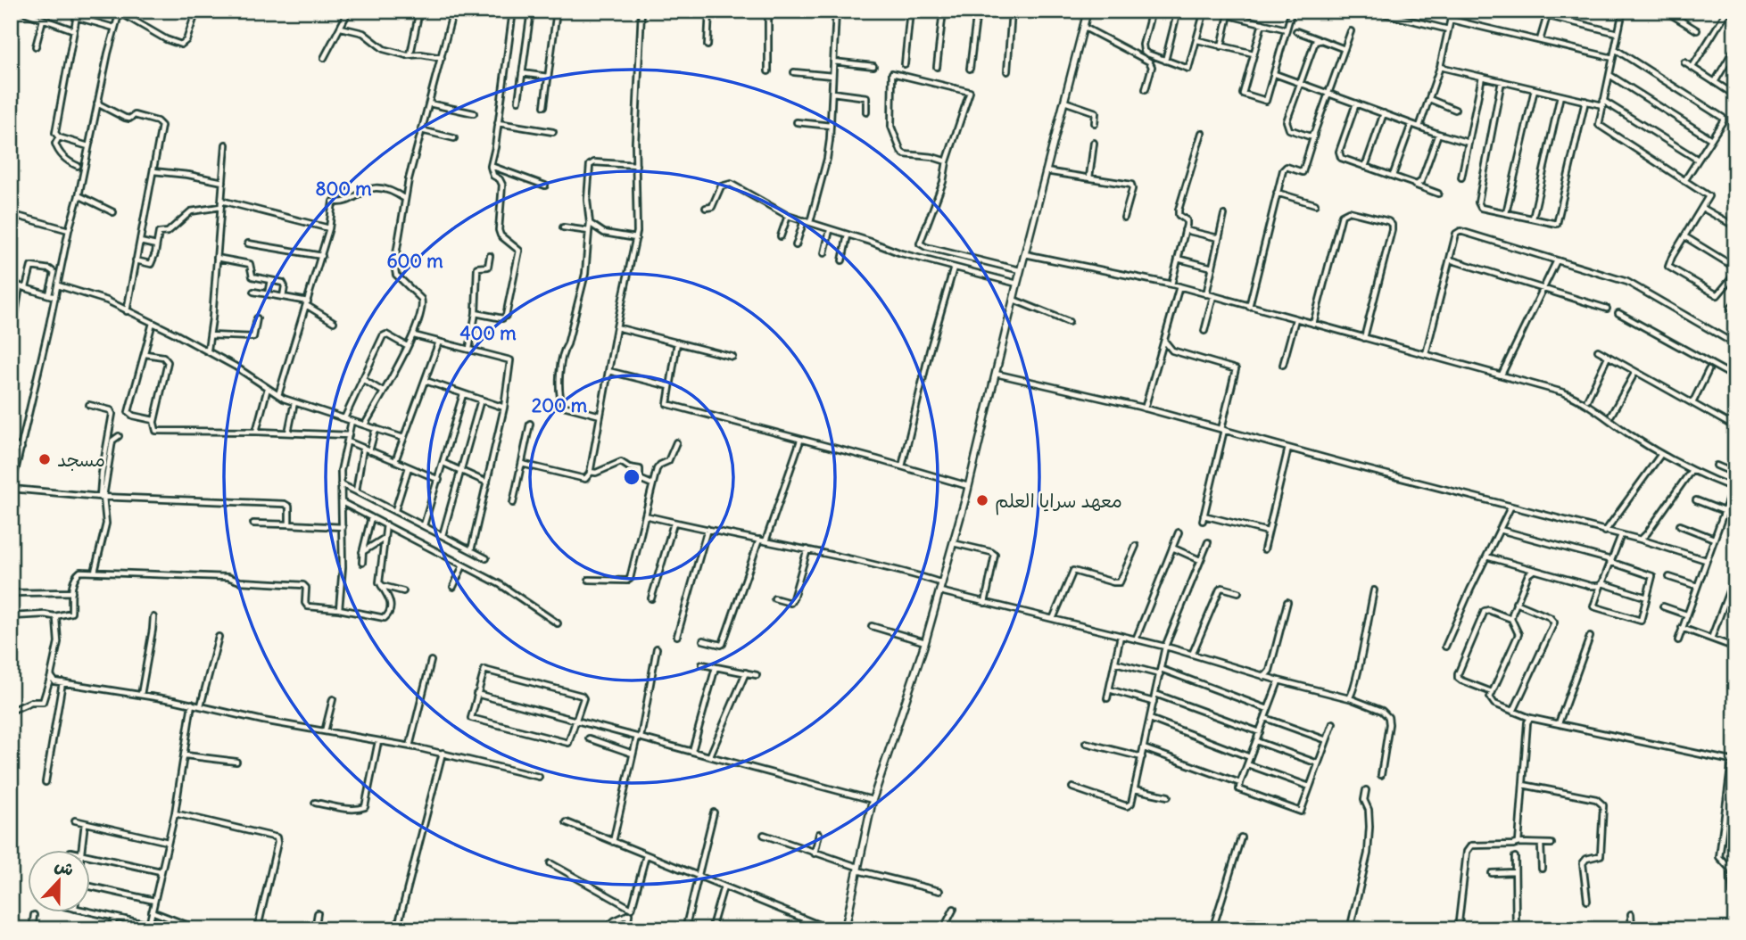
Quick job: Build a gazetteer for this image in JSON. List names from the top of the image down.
{
  "places": ["مسجد", "معهد سرايا العلم"],
  "north": "top",
  "rings": [
    "800 m",
    "600 m",
    "400 m",
    "200 m"
  ]
}
